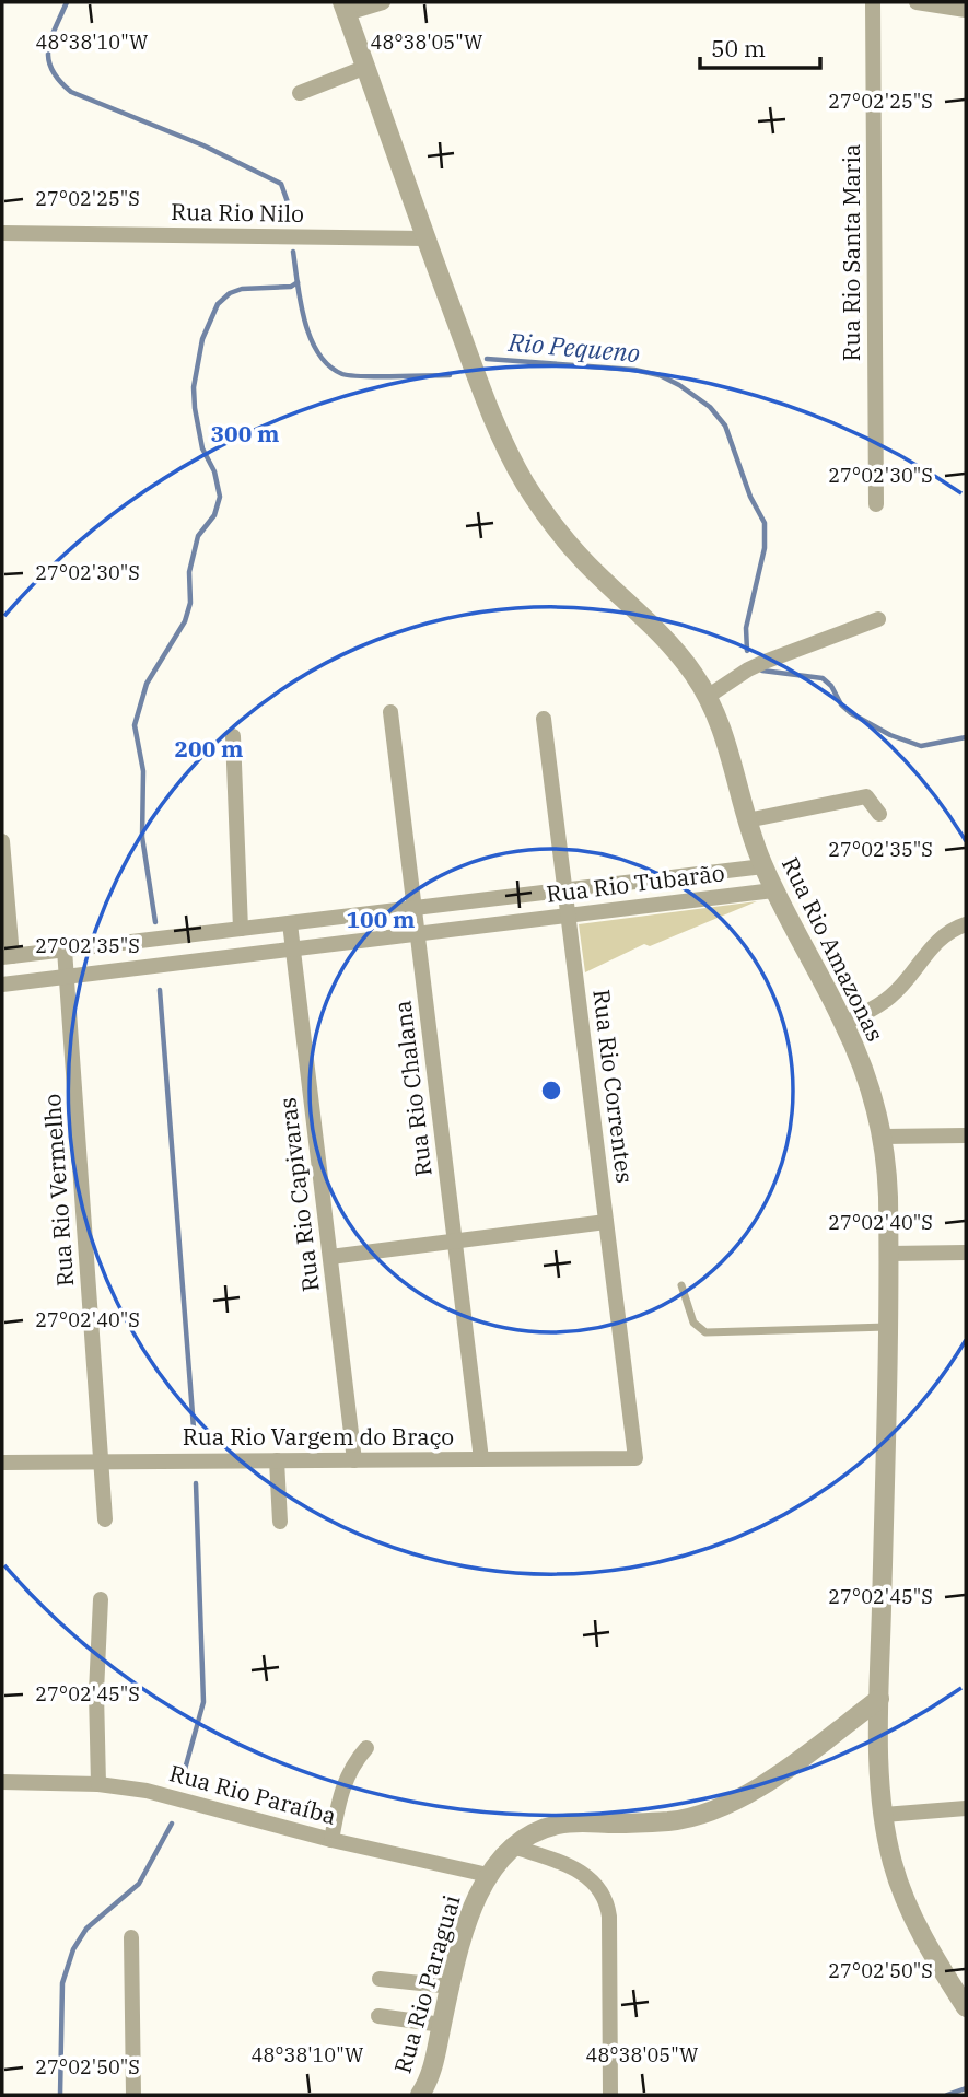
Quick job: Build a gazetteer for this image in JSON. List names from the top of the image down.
{
  "streets": {
    "street": [
      "Rua Rio Nilo",
      "Rua Rio Santa Maria",
      "Rua Rio Tubarão",
      "Rua Rio Amazonas",
      "Rua Rio Correntes",
      "Rua Rio Chalana",
      "Rua Rio Vermelho",
      "Rua Rio Capivaras",
      "Rua Rio Vargem do Braço",
      "Rua Rio Paraíba",
      "Rua Rio Paraguai"
    ]
  },
  "crossings": [
    ["Rua Rio Nilo", "Rua Rio Amazonas"],
    ["Rua Rio Tubarão", "Rua Rio Amazonas"],
    ["Rua Rio Tubarão", "Rua Rio Correntes"],
    ["Rua Rio Tubarão", "Rua Rio Chalana"],
    ["Rua Rio Tubarão", "Rua Rio Vermelho"],
    ["Rua Rio Tubarão", "Rua Rio Capivaras"],
    ["Rua Rio Amazonas", "Rua Rio Paraguai"],
    ["Rua Rio Correntes", "Rua Rio Vargem do Braço"],
    ["Rua Rio Chalana", "Rua Rio Vargem do Braço"],
    ["Rua Rio Vermelho", "Rua Rio Vargem do Braço"],
    ["Rua Rio Capivaras", "Rua Rio Vargem do Braço"],
    ["Rua Rio Paraíba", "Rua Rio Paraguai"]
  ],
  "water": ["Rio Pequeno"],
  "scale_bar": "50 m",
  "coordinates": [
    "48°38'10\"W",
    "48°38'05\"W",
    "27°02'25\"S",
    "27°02'30\"S",
    "27°02'35\"S",
    "27°02'40\"S",
    "27°02'45\"S",
    "27°02'50\"S"
  ],
  "rings": ["300 m", "200 m", "100 m"]
}
